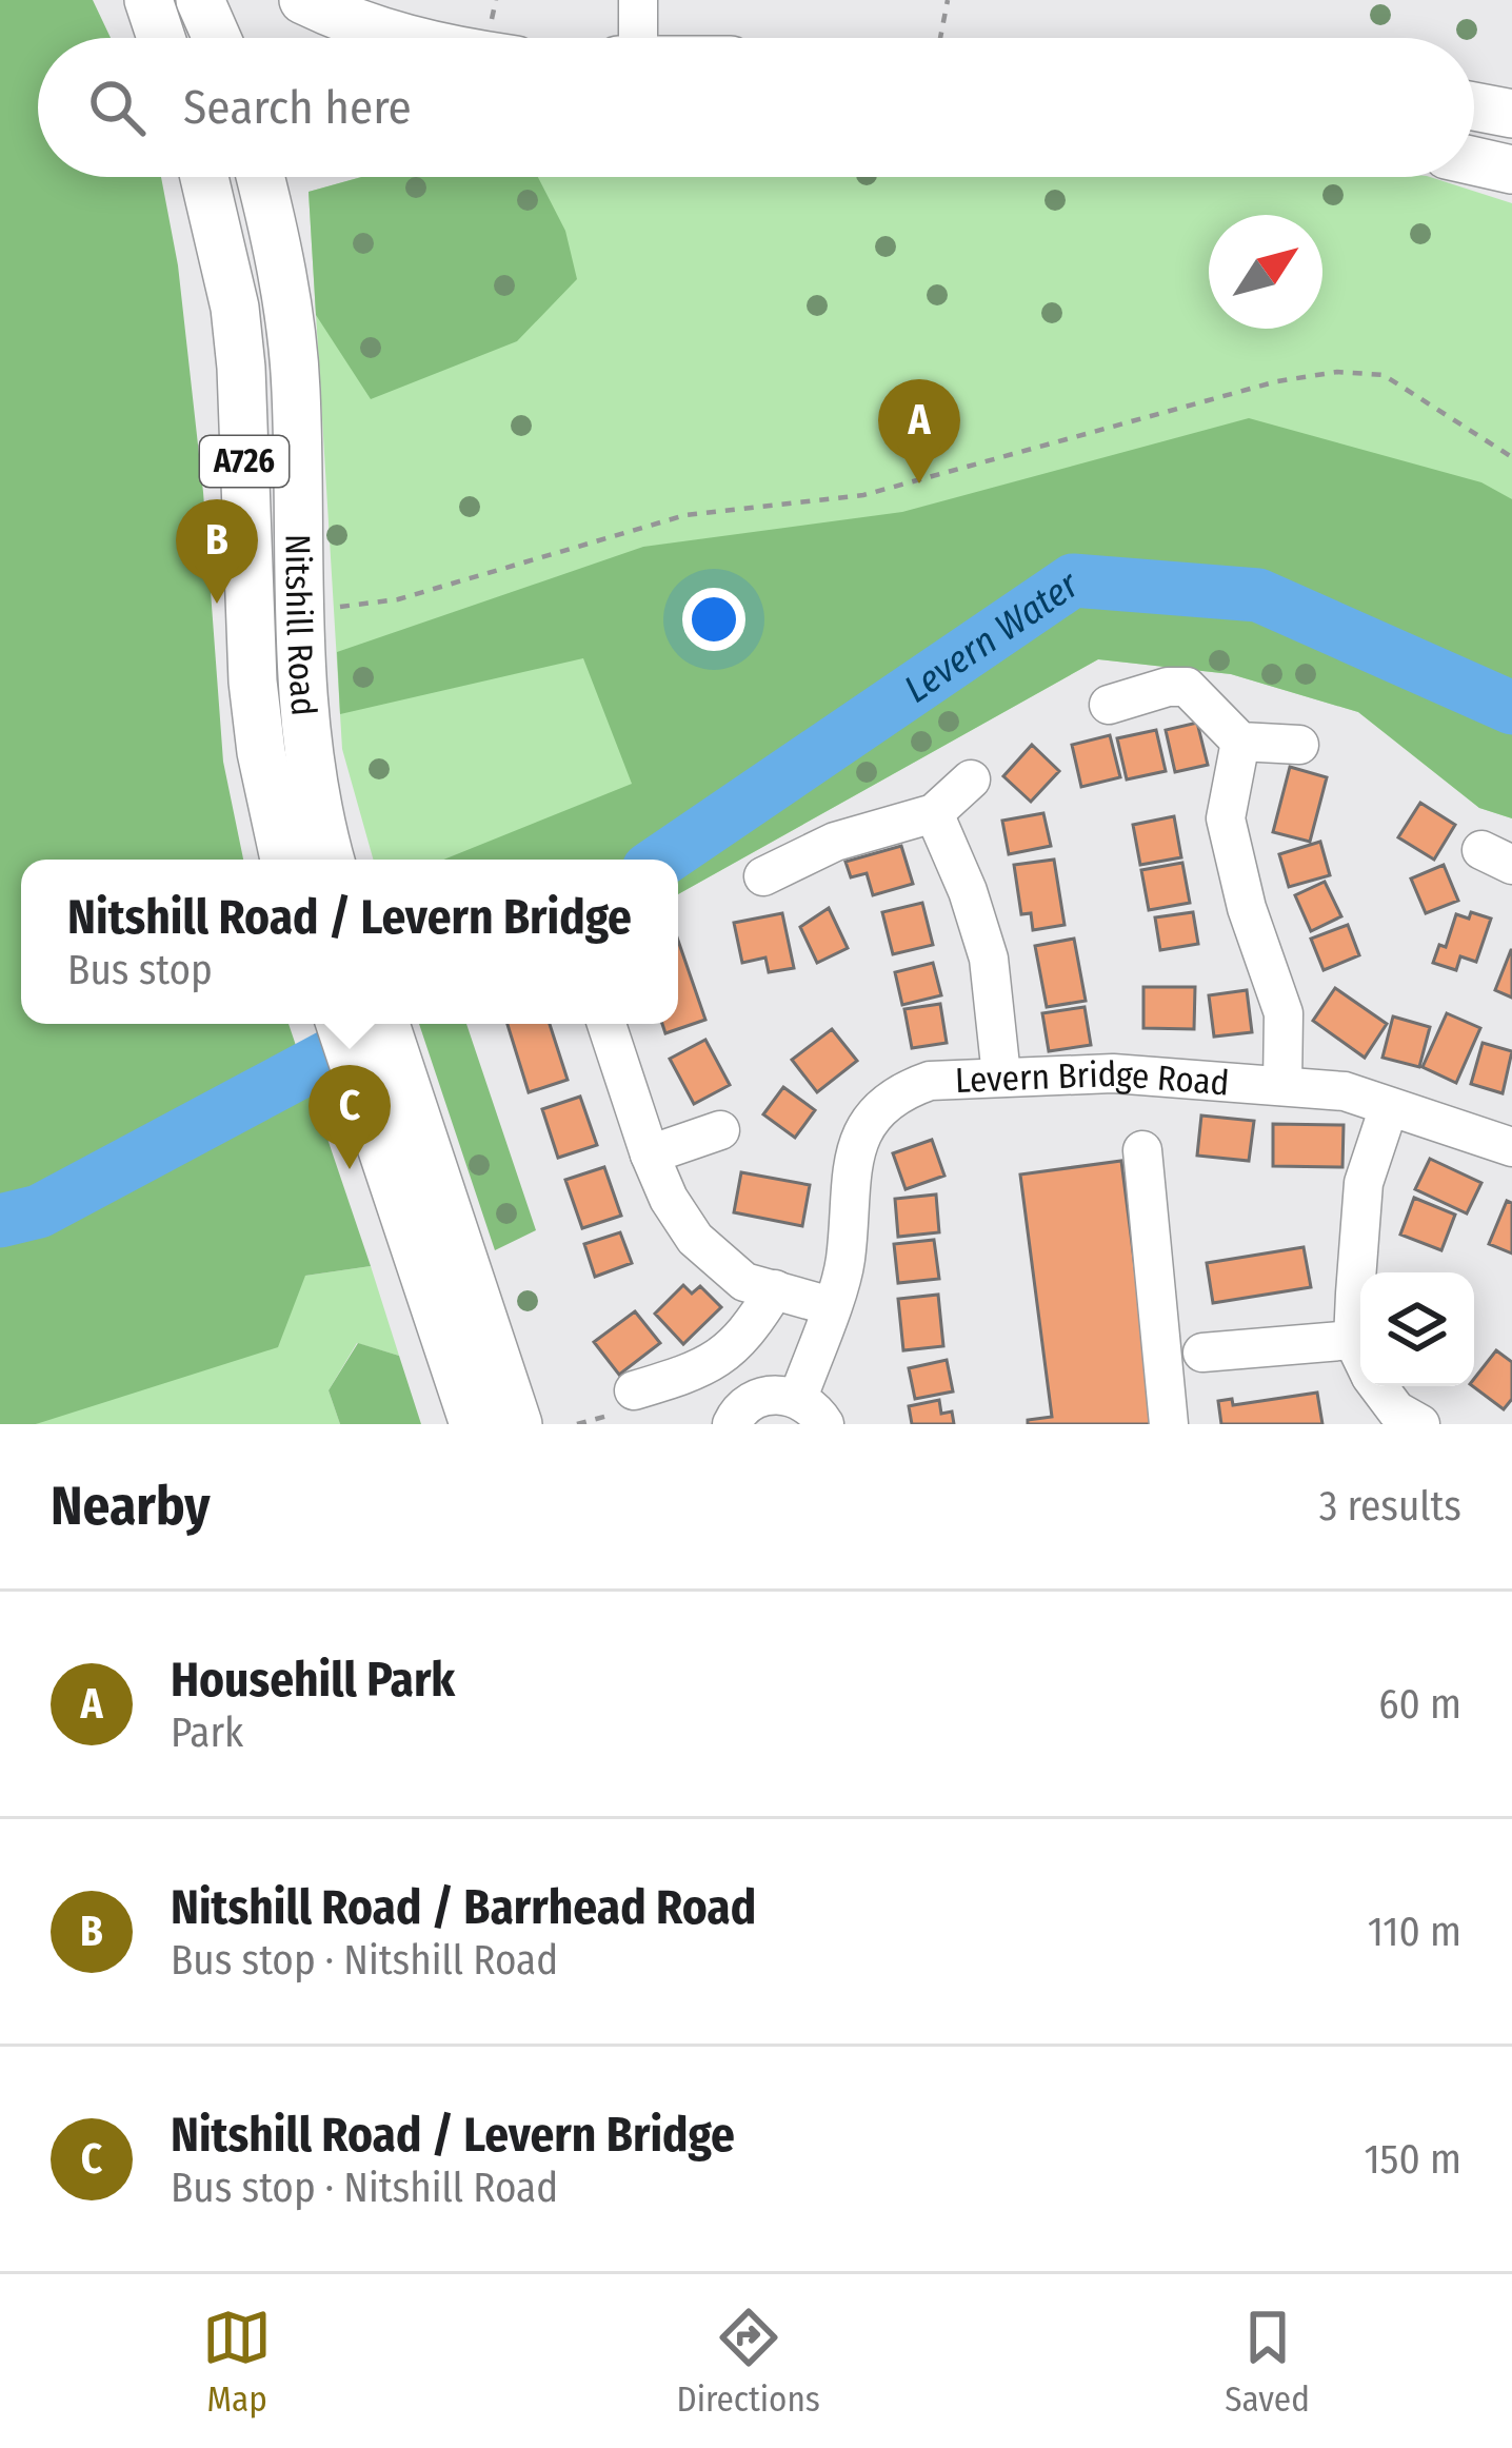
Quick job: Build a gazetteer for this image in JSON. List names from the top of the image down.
{
  "streets": {
    "main road": ["A726", "Nitshill Road"],
    "street": ["Levern Bridge Road"]
  },
  "water": ["Levern Water"],
  "north": "top right",
  "page": {
    "search": "Search here",
    "pins": ["A", "B", "C"],
    "popup": ["Nitshill Road / Levern Bridge", "Bus stop"],
    "heading": ["Nearby", "3 results"],
    "list": [
      {
        "mark": "A",
        "name": "Househill Park",
        "note": "Park",
        "value": "60 m"
      },
      {
        "mark": "B",
        "name": "Nitshill Road / Barrhead Road",
        "note": "Bus stop · Nitshill Road",
        "value": "110 m"
      },
      {
        "mark": "C",
        "name": "Nitshill Road / Levern Bridge",
        "note": "Bus stop · Nitshill Road",
        "value": "150 m"
      }
    ],
    "nav": ["Map", "Directions", "Saved"]
  }
}
